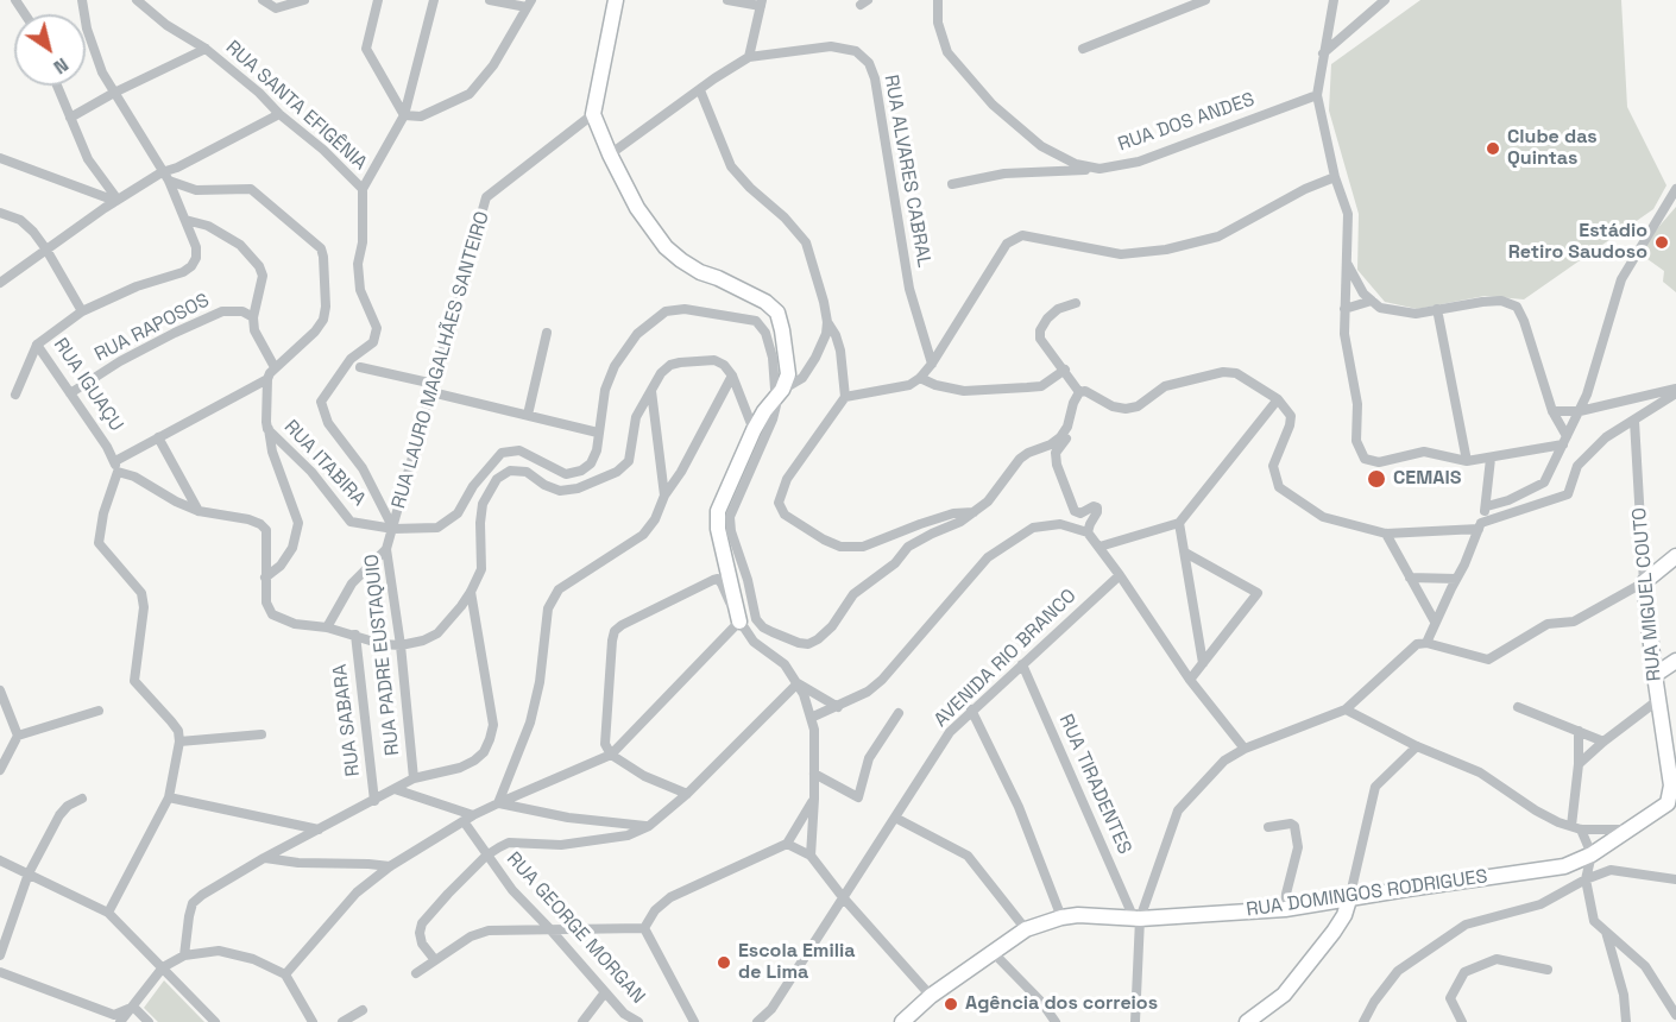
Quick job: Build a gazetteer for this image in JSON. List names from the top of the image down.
{
  "streets": {
    "street": [
      "RUA SANTA EFIGÊNIA",
      "RUA DOS ANDES",
      "RUA ALVARES CABRAL",
      "RUA RAPOSOS",
      "RUA LAURO MAGALHÃES SANTEIRO",
      "RUA IGUAÇU",
      "RUA ITABIRA",
      "RUA MIGUEL COUTO",
      "RUA PADRE EUSTAQUIO",
      "AVENIDA RIO BRANCO",
      "RUA SABARA",
      "RUA TIRADENTES",
      "RUA DOMINGOS RODRIGUES",
      "RUA GEORGE MORGAN"
    ]
  },
  "crossings": [
    ["RUA RAPOSOS", "RUA IGUAÇU"],
    ["RUA LAURO MAGALHÃES SANTEIRO", "RUA ITABIRA"],
    ["RUA LAURO MAGALHÃES SANTEIRO", "RUA PADRE EUSTAQUIO"],
    ["RUA ITABIRA", "RUA PADRE EUSTAQUIO"],
    ["RUA MIGUEL COUTO", "RUA DOMINGOS RODRIGUES"],
    ["AVENIDA RIO BRANCO", "RUA TIRADENTES"],
    ["RUA TIRADENTES", "RUA DOMINGOS RODRIGUES"]
  ],
  "places": [
    "Clube das Quintas",
    "Estádio Retiro Saudoso",
    "CEMAIS",
    "Escola Emilia de Lima",
    "Agência dos correios"
  ],
  "north": "bottom right"
}
